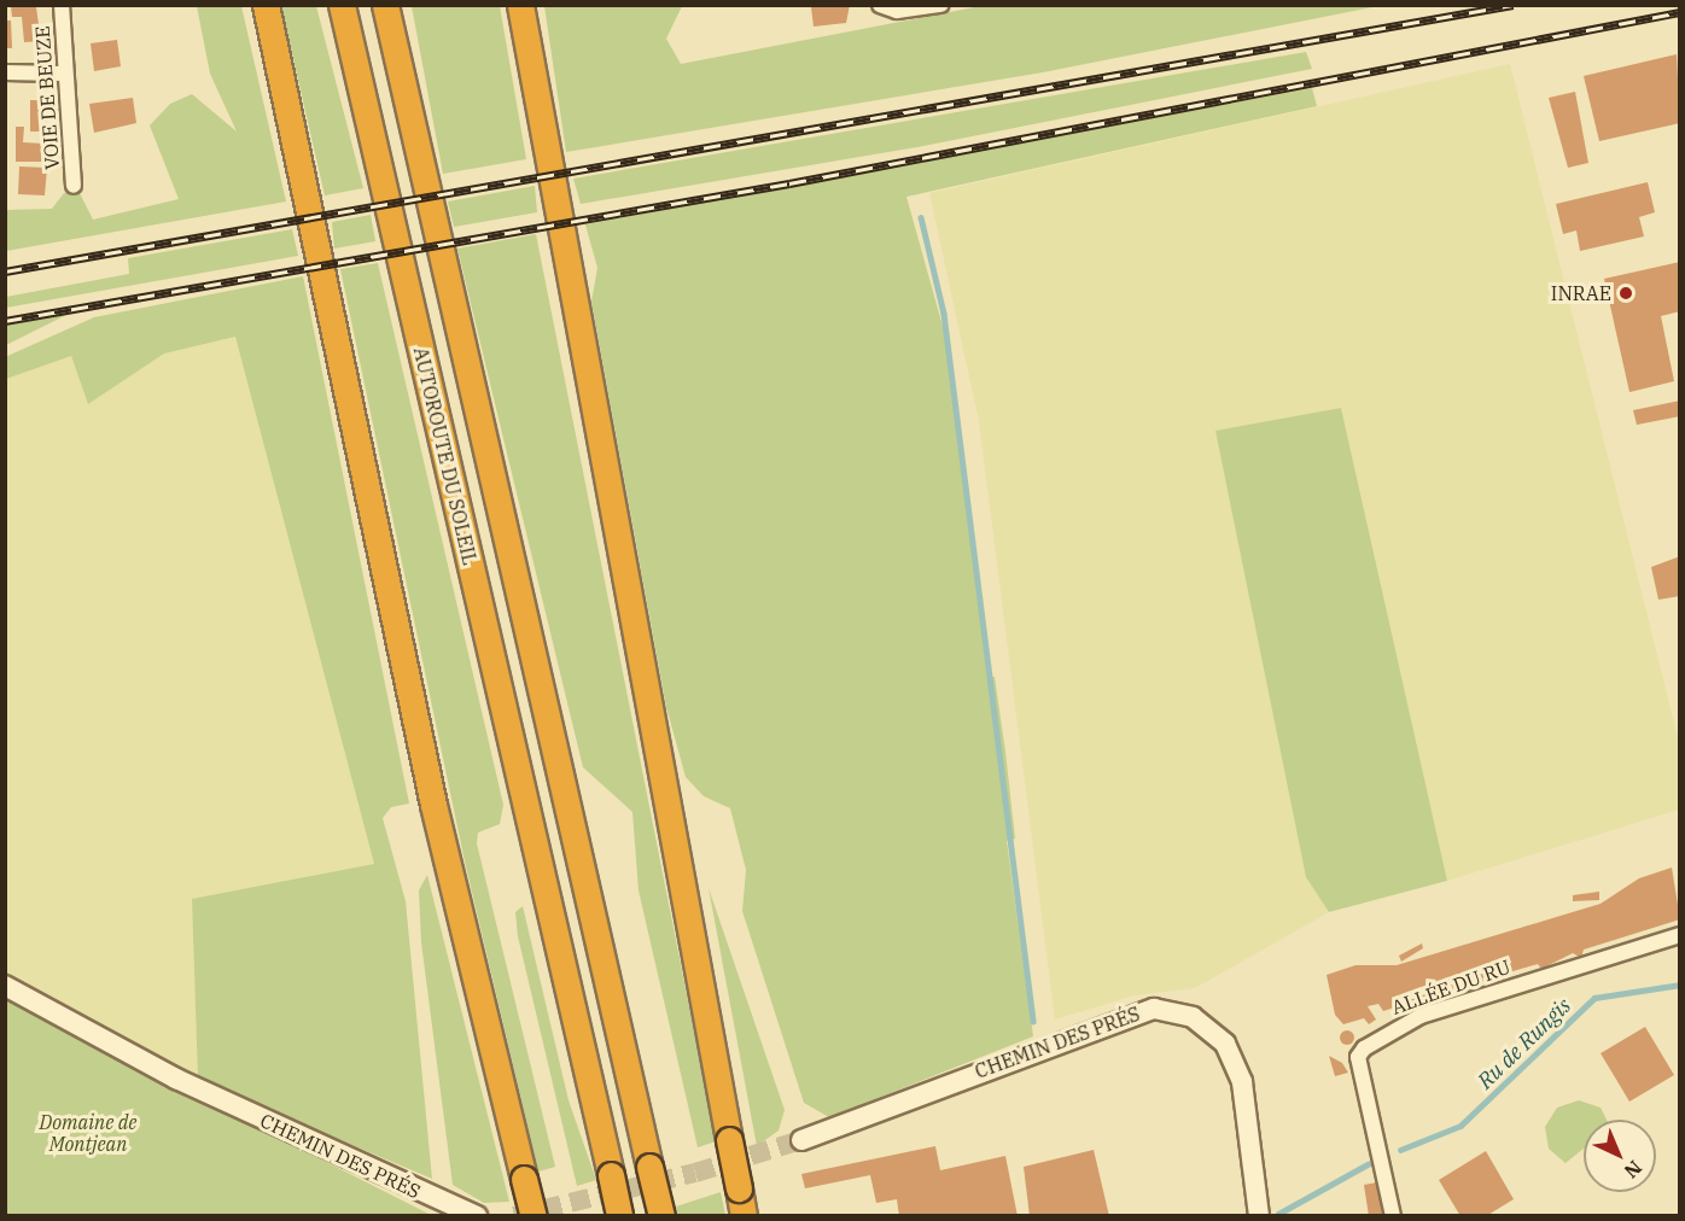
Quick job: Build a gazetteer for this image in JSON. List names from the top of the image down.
{
  "streets": {
    "highway": ["AUTOROUTE DU SOLEIL"],
    "street": ["VOIE DE BEUZE", "ALLÉE DU RU", "CHEMIN DES PRÉS"]
  },
  "water": ["Ru de Rungis"],
  "parks": ["Domaine de Montjean"],
  "places": ["INRAE"],
  "north": "bottom right"
}
